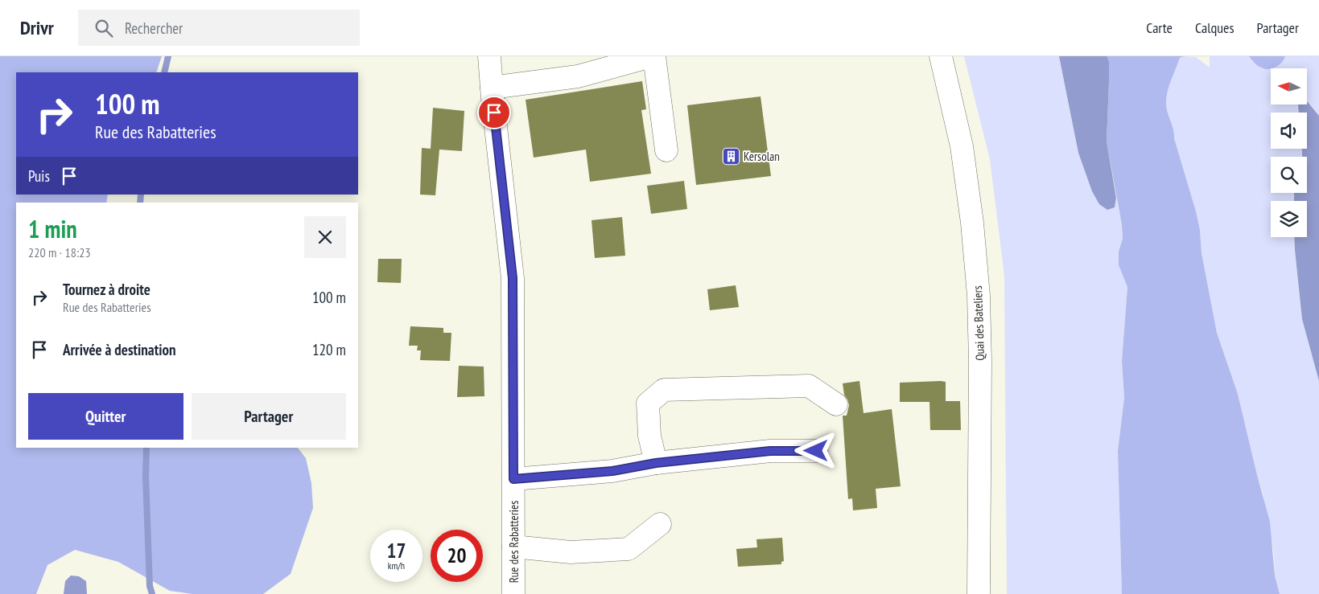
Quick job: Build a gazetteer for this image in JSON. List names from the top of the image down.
{
  "streets": {
    "street": ["Quai des Bateliers", "Rue des Rabatteries"]
  },
  "places": {
    "building": ["Kersolan"]
  },
  "north": "left",
  "page": {
    "header": "Drivr",
    "search": "Rechercher",
    "nav": ["Carte", "Calques", "Partager"],
    "turn": ["100 m", "Rue des Rabatteries"],
    "then": "Puis",
    "heading": ["1 min", "220 m · 18:23"],
    "list": [
      {
        "name": "Tournez à droite",
        "note": "Rue des Rabatteries",
        "value": "100 m"
      },
      {
        "name": "Arrivée à destination",
        "value": "120 m"
      }
    ],
    "buttons": ["Quitter", "Partager"],
    "speed": "17 km/h",
    "limit": "20"
  }
}
